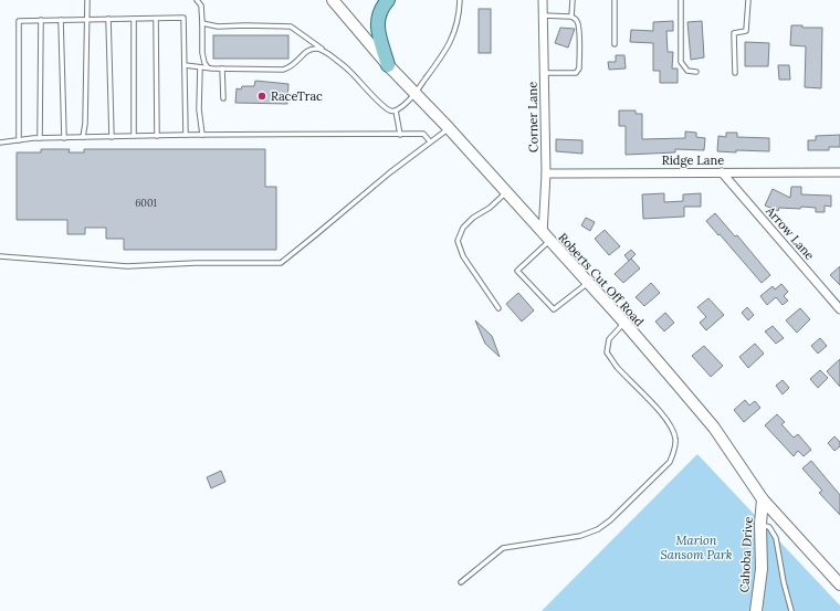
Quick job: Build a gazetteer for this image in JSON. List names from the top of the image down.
{
  "streets": {
    "street": [
      "Corner Lane",
      "Ridge Lane",
      "Arrow Lane",
      "Roberts Cut Off Road",
      "Cahoba Drive"
    ]
  },
  "crossings": [
    ["Corner Lane", "Ridge Lane"],
    ["Corner Lane", "Roberts Cut Off Road"],
    ["Ridge Lane", "Arrow Lane"],
    ["Roberts Cut Off Road", "Cahoba Drive"]
  ],
  "parks": ["Marion Sansom Park"],
  "places": ["RaceTrac"],
  "house_numbers": ["6001"]
}
